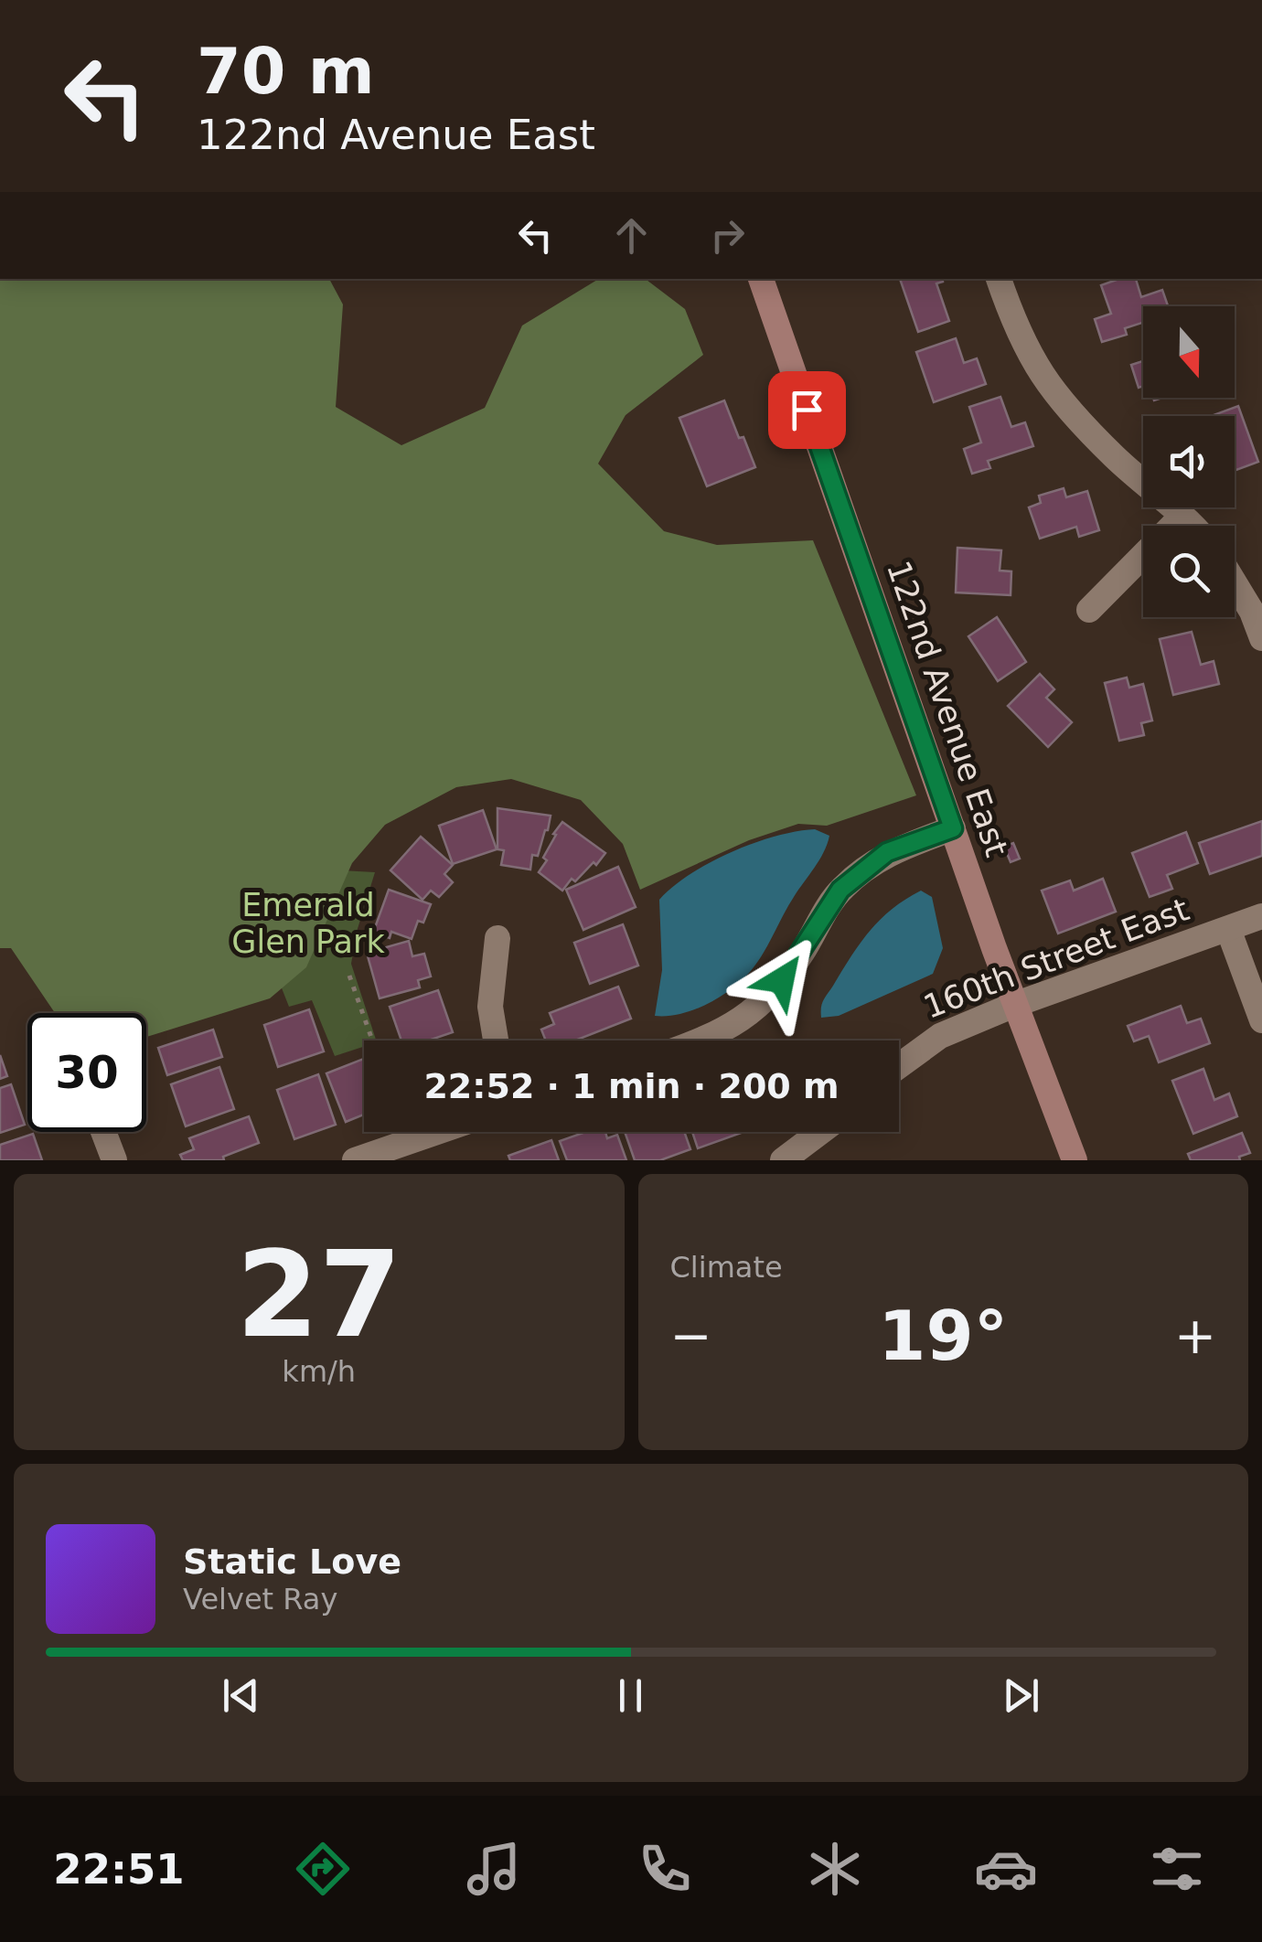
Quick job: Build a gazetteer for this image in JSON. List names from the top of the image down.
{
  "streets": {
    "main road": ["122nd Avenue East"],
    "street": ["160th Street East"]
  },
  "crossings": [
    ["122nd Avenue East", "160th Street East"]
  ],
  "parks": ["Emerald Glen Park"],
  "north": "bottom",
  "page": {
    "turn": ["70 m", "122nd Avenue East"],
    "limit": "30",
    "trip": "22:52 · 1 min · 200 m",
    "tile": [
      ["27", "km/h"],
      "Climate"
    ],
    "heat": ["−", "19°", "+"],
    "song": ["Static Love", "Velvet Ray"],
    "tabs": "22:51"
  }
}
